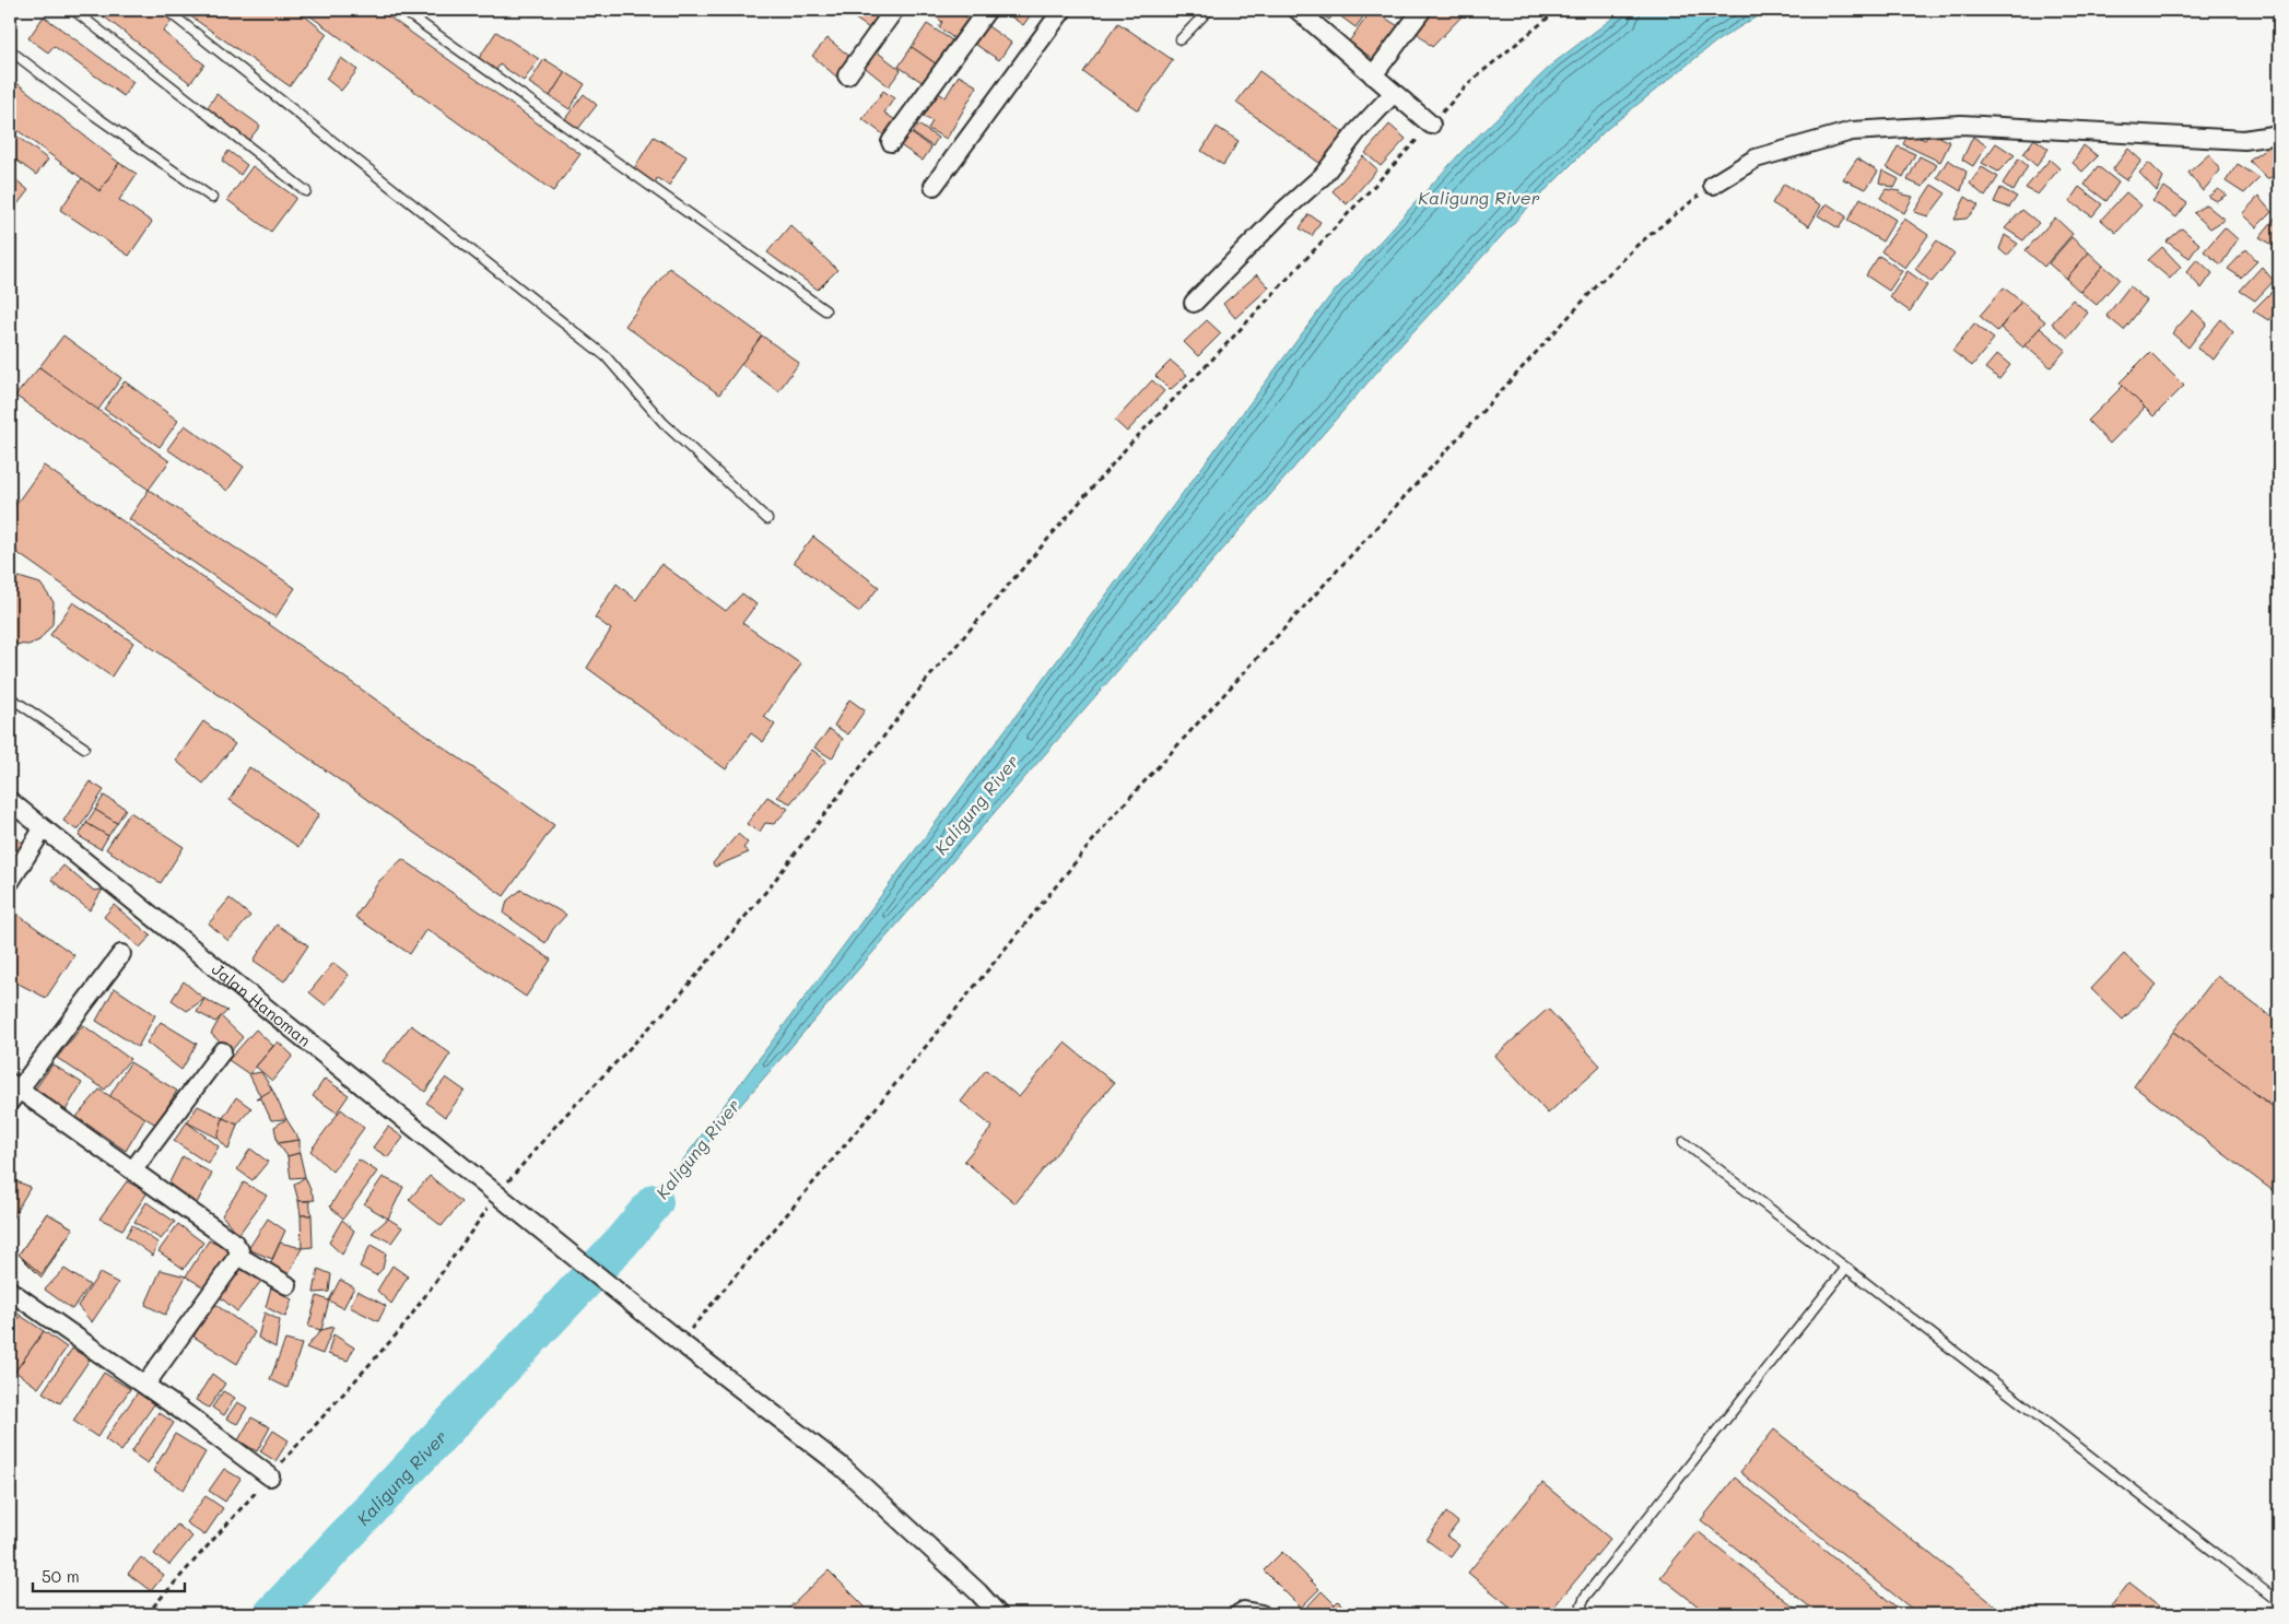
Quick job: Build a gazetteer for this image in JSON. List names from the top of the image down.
{
  "streets": {
    "street": ["Jalan Hanoman"]
  },
  "water": ["Kaligung River"],
  "scale_bar": "50 m"
}
